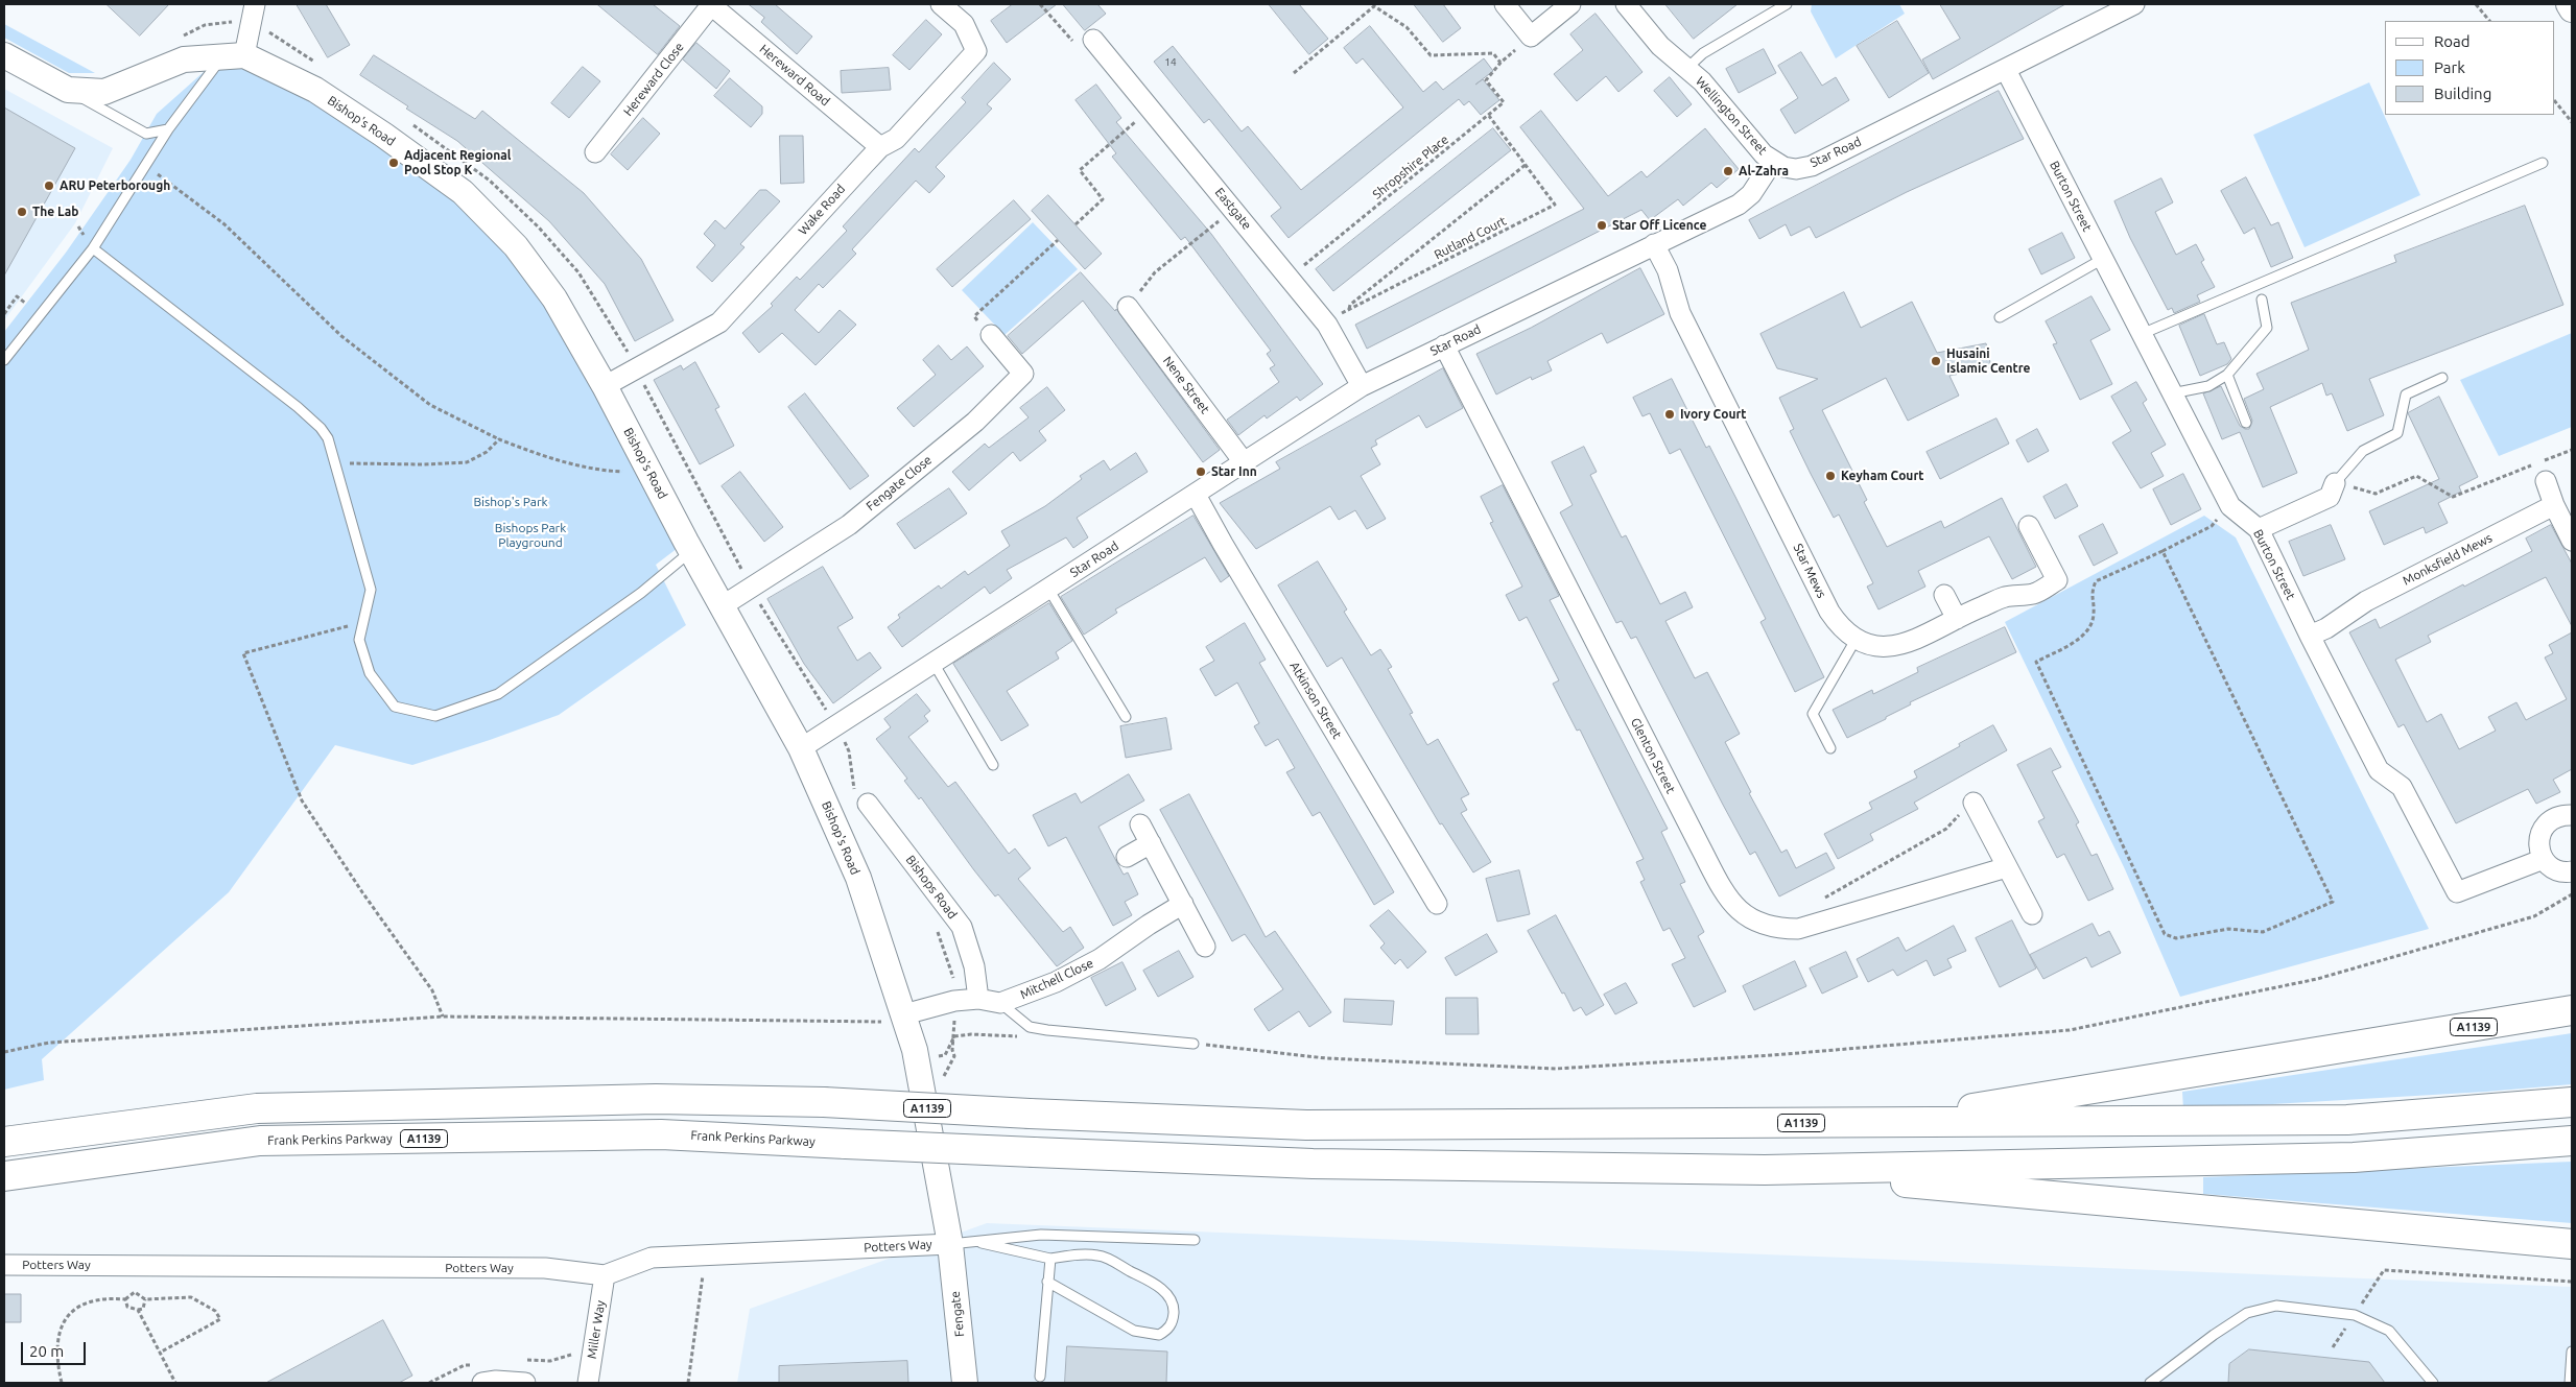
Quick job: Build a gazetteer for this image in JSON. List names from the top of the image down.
{
  "streets": {
    "highway": ["A1139", "Frank Perkins Parkway"],
    "street": [
      "Hereward Road",
      "Hereward Close",
      "Wellington Street",
      "Bishop's Road",
      "Star Road",
      "Burton Street",
      "Eastgate",
      "Wake Road",
      "Nene Street",
      "Fengate Close",
      "Monksfield Mews",
      "Star Mews",
      "Atkinson Street",
      "Glenton Street",
      "Bishops Road",
      "Mitchell Close",
      "Potters Way",
      "Fengate",
      "Miller Way"
    ],
    "path": ["Shropshire Place", "Rutland Court"]
  },
  "crossings": [
    ["Hereward Road", "Hereward Close"],
    ["Hereward Road", "Wake Road"],
    ["Wellington Street", "Star Road"],
    ["Bishop's Road", "Star Road"],
    ["Bishop's Road", "Wake Road"],
    ["Bishop's Road", "Fengate Close"],
    ["Bishop's Road", "Potters Way"],
    ["Bishop's Road", "Fengate"],
    ["Star Road", "Burton Street"],
    ["Star Road", "Eastgate"],
    ["Star Road", "Nene Street"],
    ["Star Road", "Star Mews"],
    ["Star Road", "Atkinson Street"],
    ["Star Road", "Glenton Street"],
    ["Shropshire Place", "Eastgate"],
    ["Shropshire Place", "Rutland Court"],
    ["Burton Street", "Monksfield Mews"],
    ["Eastgate", "Rutland Court"],
    ["A1139", "Frank Perkins Parkway"],
    ["Potters Way", "Fengate"],
    ["Potters Way", "Miller Way"]
  ],
  "parks": ["Bishop's Park", "Bishops Park Playground"],
  "places": [
    "Adjacent Regional Pool Stop K",
    "Al-Zahra",
    "ARU Peterborough",
    "The Lab",
    "Star Off Licence",
    "Husaini Islamic Centre",
    "Ivory Court",
    "Star Inn",
    "Keyham Court"
  ],
  "house_numbers": ["14"],
  "legend": ["Road", "Park", "Building"],
  "scale_bar": "20 m"
}
